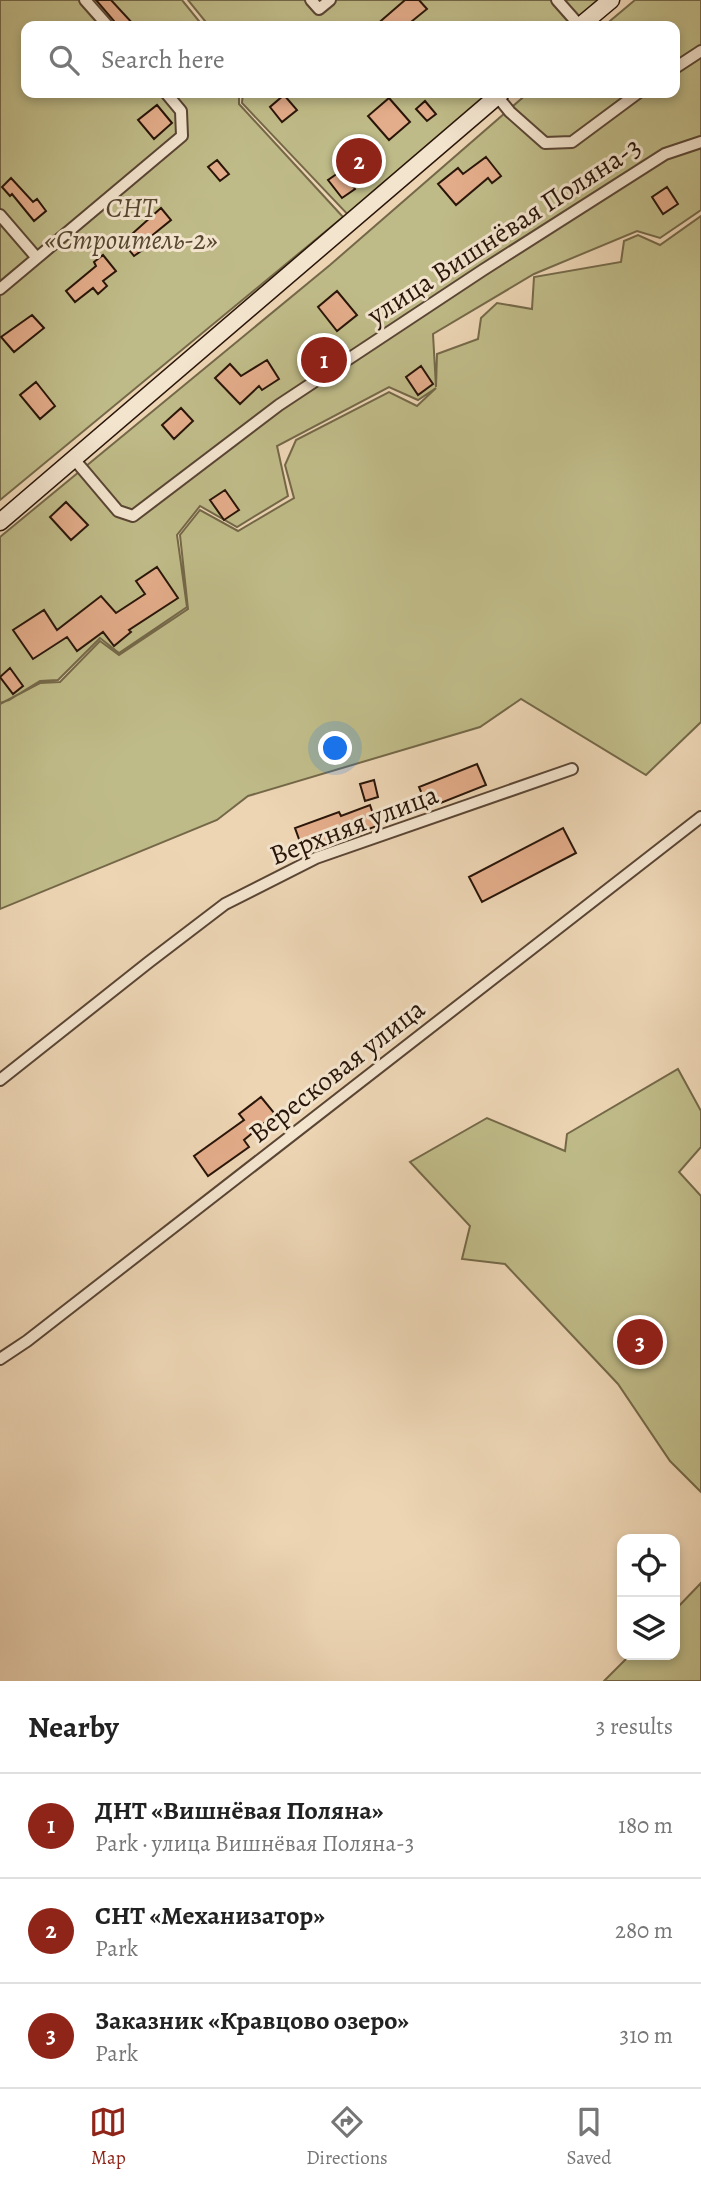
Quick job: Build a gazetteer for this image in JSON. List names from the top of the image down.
{
  "streets": {
    "street": ["улица Вишнёвая Поляна-3", "Верхняя улица", "Вересковая улица"]
  },
  "parks": ["СНТ «Строитель-2»"],
  "page": {
    "search": "Search here",
    "pins": ["2", "1", "3"],
    "heading": ["Nearby", "3 results"],
    "list": [
      {
        "mark": "1",
        "name": "ДНТ «Вишнёвая Поляна»",
        "note": "Park · улица Вишнёвая Поляна-3",
        "value": "180 m"
      },
      {
        "mark": "2",
        "name": "СНТ «Механизатор»",
        "note": "Park",
        "value": "280 m"
      },
      {
        "mark": "3",
        "name": "Заказник «Кравцово озеро»",
        "note": "Park",
        "value": "310 m"
      }
    ],
    "nav": ["Map", "Directions", "Saved"]
  }
}
